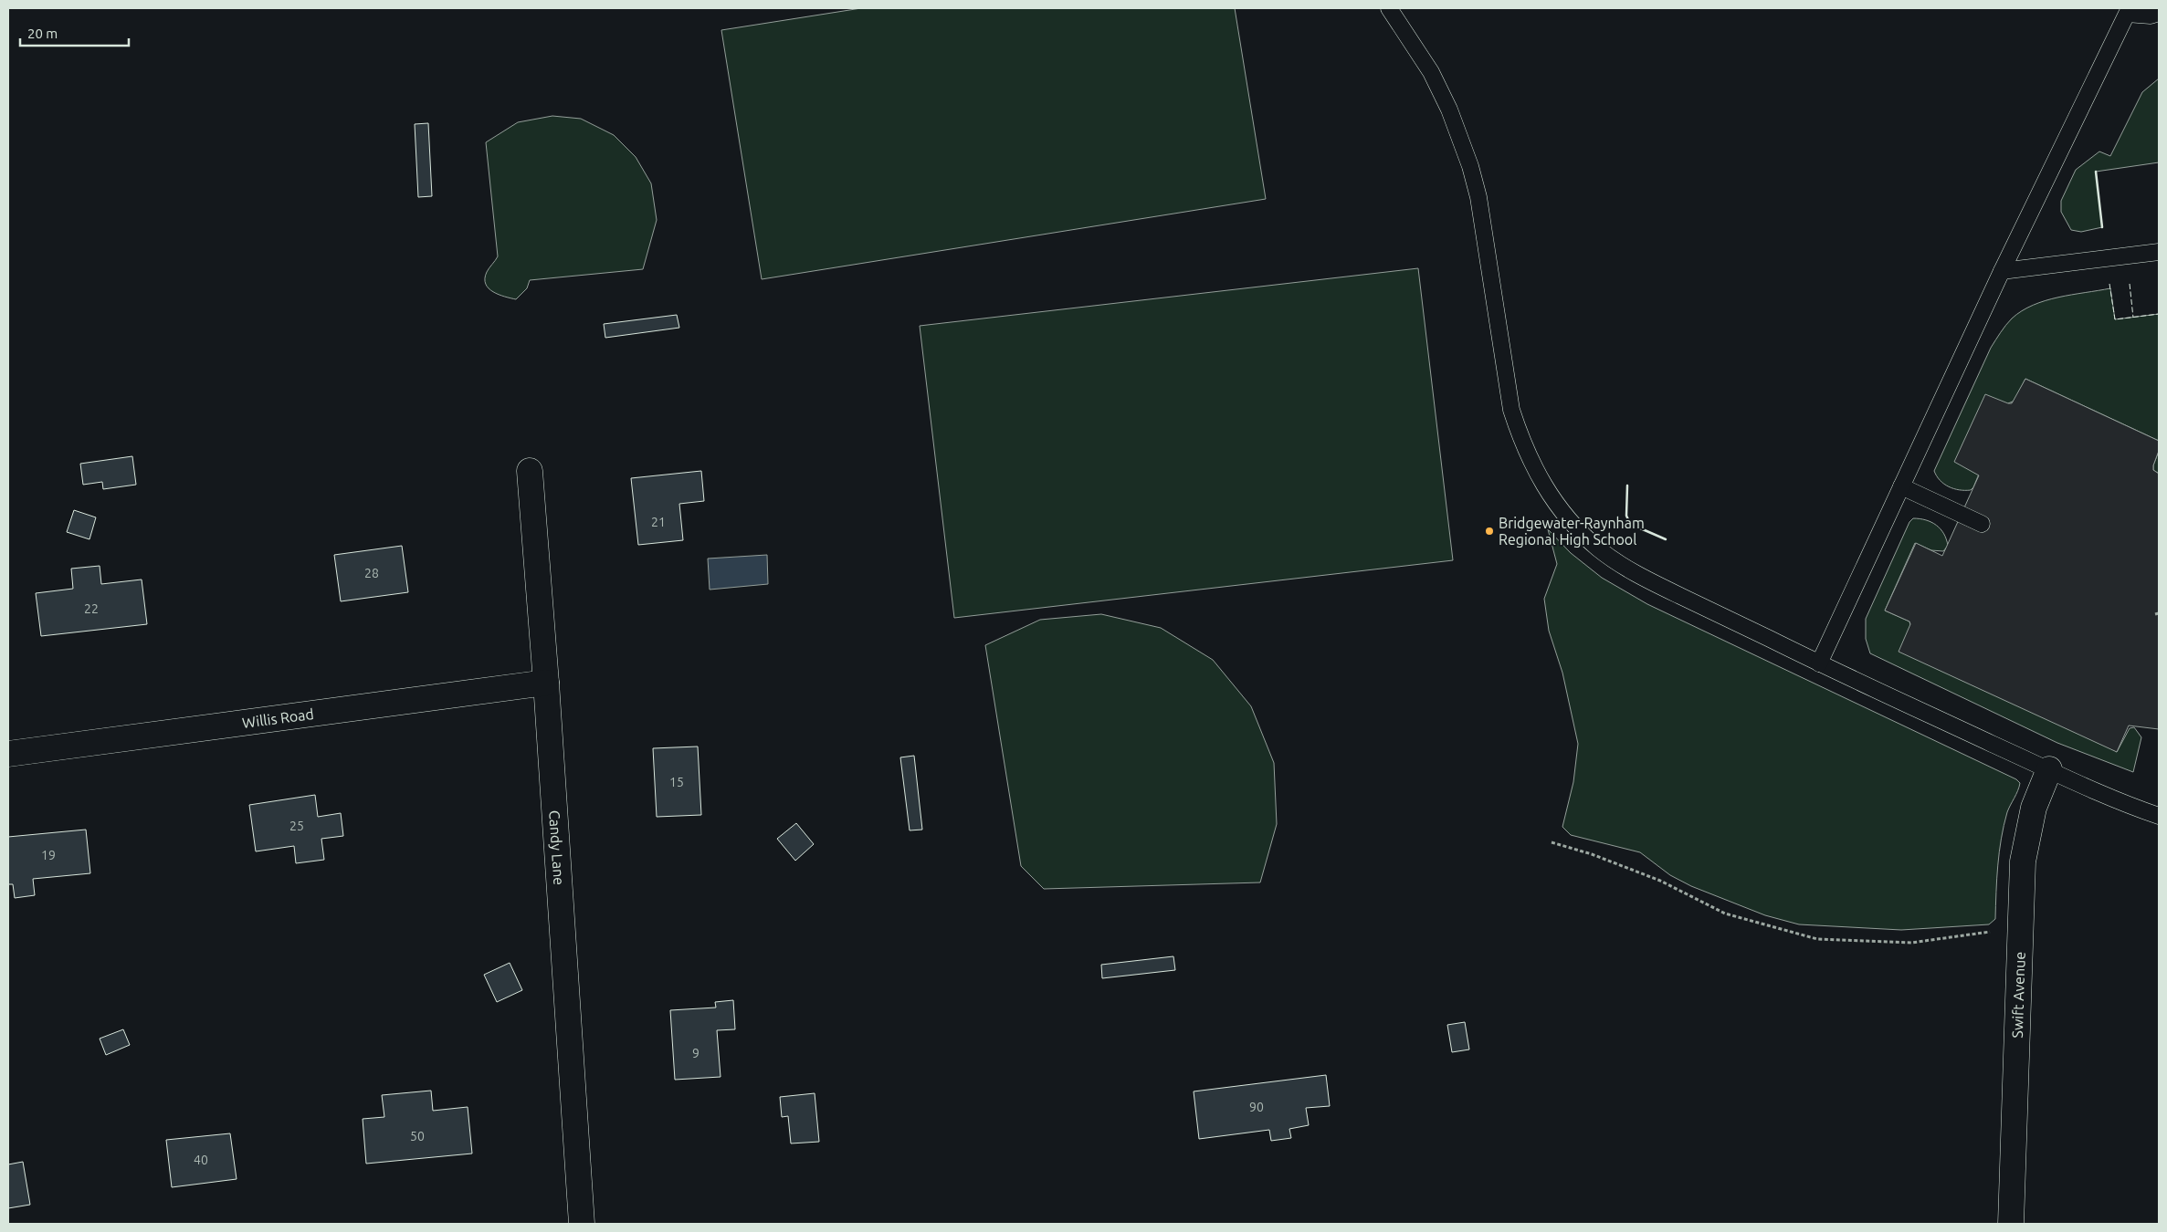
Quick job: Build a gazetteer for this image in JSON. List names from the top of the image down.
{
  "streets": {
    "street": ["Willis Road", "Candy Lane", "Swift Avenue"]
  },
  "crossings": [
    ["Willis Road", "Candy Lane"]
  ],
  "places": ["Bridgewater-Raynham Regional High School"],
  "house_numbers": [
    "21",
    "28",
    "22",
    "15",
    "25",
    "19",
    "9",
    "90",
    "50",
    "40"
  ],
  "scale_bar": "20 m"
}
